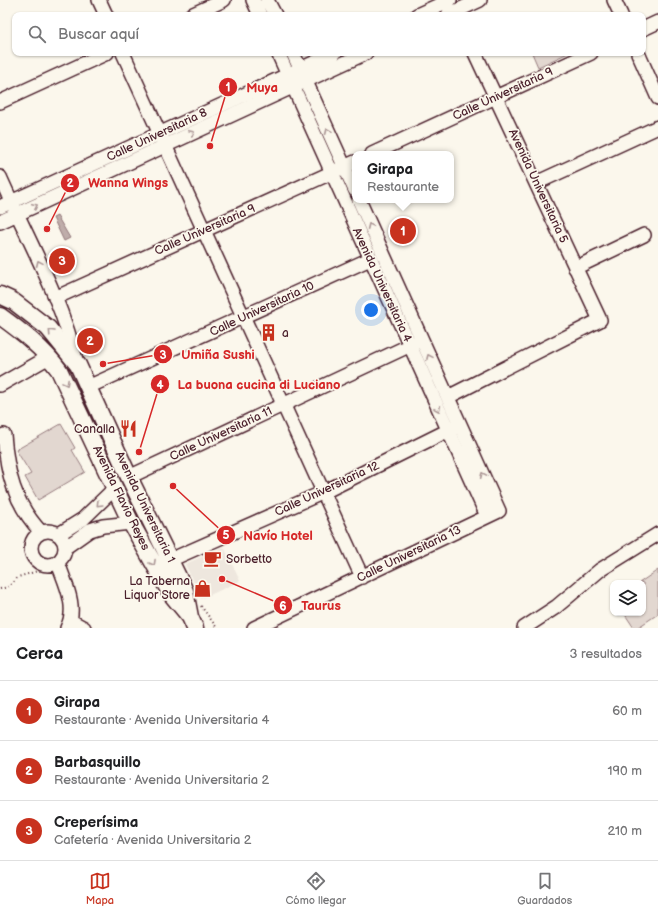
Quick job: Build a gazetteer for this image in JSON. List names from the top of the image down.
{
  "streets": {
    "main road": ["Avenida Flavio Reyes", "Avenida Universitaria 1"],
    "street": [
      "Calle Universitaria 9",
      "Calle Universitaria 8",
      "Avenida Universitaria 5",
      "Avenida Universitaria 4",
      "Calle Universitaria 10",
      "Calle Universitaria 11",
      "Calle Universitaria 12",
      "Calle Universitaria 13"
    ]
  },
  "crossings": [
    ["Calle Universitaria 9", "Avenida Universitaria 5"],
    ["Calle Universitaria 9", "Avenida Universitaria 4"],
    ["Calle Universitaria 8", "Avenida Universitaria 4"],
    ["Avenida Universitaria 5", "Avenida Universitaria 4"],
    ["Avenida Universitaria 4", "Calle Universitaria 10"],
    ["Avenida Universitaria 4", "Calle Universitaria 11"],
    ["Avenida Universitaria 4", "Calle Universitaria 12"],
    ["Avenida Universitaria 4", "Calle Universitaria 13"],
    ["Calle Universitaria 10", "Avenida Universitaria 1"],
    ["Calle Universitaria 11", "Avenida Universitaria 1"],
    ["Calle Universitaria 12", "Avenida Universitaria 1"],
    ["Avenida Flavio Reyes", "Avenida Universitaria 1"]
  ],
  "one_way": ["Avenida Flavio Reyes"],
  "places": {
    "other": [
      "Muya",
      "Wanna Wings",
      "Umiña Sushi",
      "La buona cucina di Luciano",
      "Navío Hotel",
      "Taurus"
    ],
    "building": ["a"],
    "restaurant": ["Canalla"],
    "cafe": ["Sorbetto"],
    "shop": ["La Taberna Liquor Store"]
  },
  "page": {
    "search": "Buscar aquí",
    "popup": ["Girapa", "Restaurante"],
    "pins": ["1", "3", "2"],
    "heading": ["Cerca", "3 resultados"],
    "list": [
      {
        "mark": "1",
        "name": "Girapa",
        "note": "Restaurante · Avenida Universitaria 4",
        "value": "60 m"
      },
      {
        "mark": "2",
        "name": "Barbasquillo",
        "note": "Restaurante · Avenida Universitaria 2",
        "value": "190 m"
      },
      {
        "mark": "3",
        "name": "Creperísima",
        "note": "Cafetería · Avenida Universitaria 2",
        "value": "210 m"
      }
    ],
    "nav": ["Mapa", "Cómo llegar", "Guardados"]
  }
}
